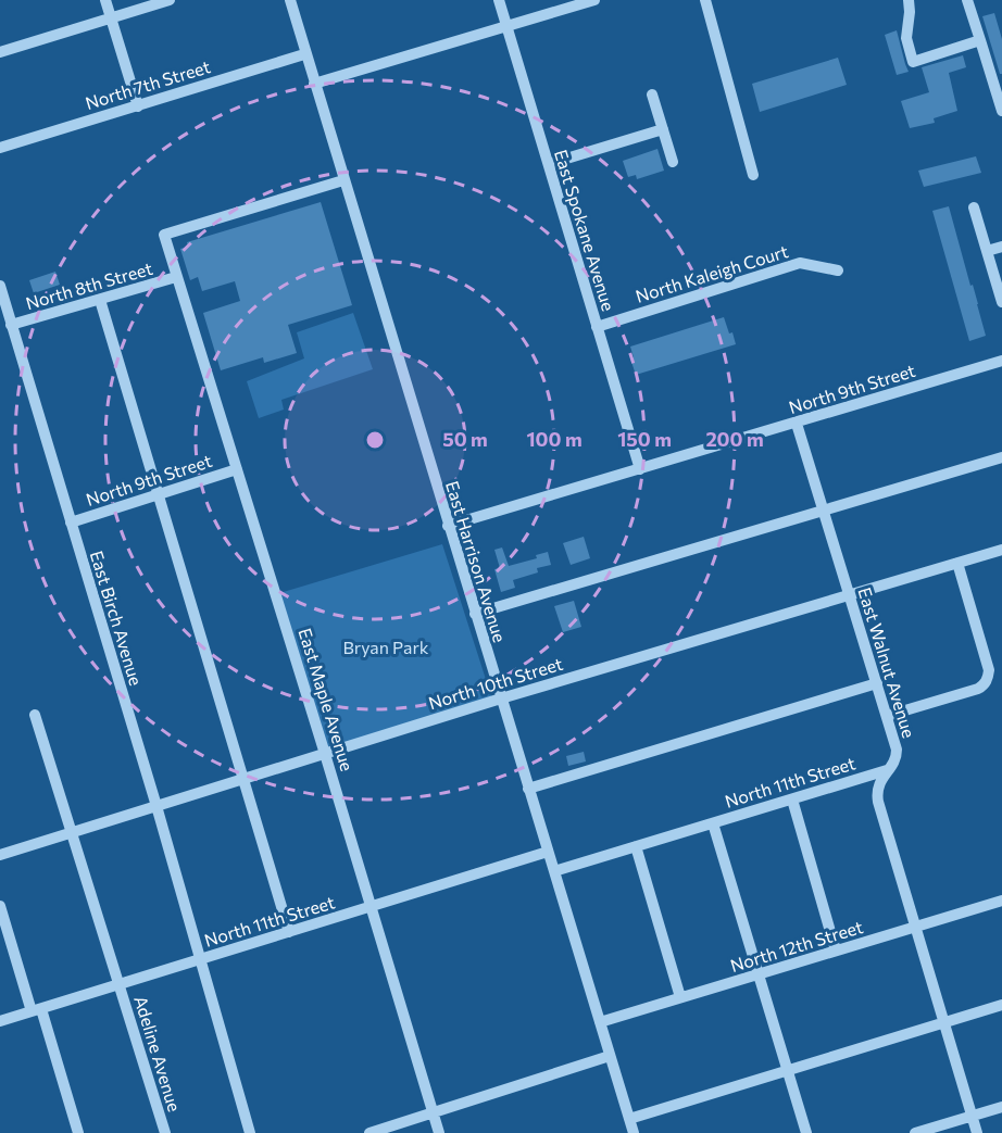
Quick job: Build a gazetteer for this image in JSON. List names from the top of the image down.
{
  "streets": {
    "street": [
      "North 7th Street",
      "East Spokane Avenue",
      "North Kaleigh Court",
      "North 8th Street",
      "North 9th Street",
      "East Harrison Avenue",
      "East Birch Avenue",
      "East Walnut Avenue",
      "North 10th Street",
      "East Maple Avenue",
      "North 11th Street",
      "North 12th Street",
      "Adeline Avenue"
    ]
  },
  "crossings": [
    ["North 7th Street", "East Harrison Avenue"],
    ["East Spokane Avenue", "North Kaleigh Court"],
    ["East Spokane Avenue", "North 9th Street"],
    ["North 8th Street", "East Birch Avenue"],
    ["North 8th Street", "East Maple Avenue"],
    ["North 9th Street", "East Harrison Avenue"],
    ["North 9th Street", "East Birch Avenue"],
    ["North 9th Street", "East Walnut Avenue"],
    ["North 9th Street", "East Maple Avenue"],
    ["East Harrison Avenue", "North 10th Street"],
    ["East Harrison Avenue", "East Maple Avenue"],
    ["East Harrison Avenue", "North 11th Street"],
    ["East Harrison Avenue", "North 12th Street"],
    ["East Birch Avenue", "North 10th Street"],
    ["East Birch Avenue", "North 11th Street"],
    ["East Walnut Avenue", "North 10th Street"],
    ["East Walnut Avenue", "North 11th Street"],
    ["East Walnut Avenue", "North 12th Street"],
    ["North 10th Street", "East Maple Avenue"],
    ["North 10th Street", "Adeline Avenue"],
    ["East Maple Avenue", "North 11th Street"],
    ["North 11th Street", "Adeline Avenue"]
  ],
  "parks": ["Bryan Park"],
  "rings": [
    "50 m",
    "100 m",
    "150 m",
    "200 m"
  ]
}
